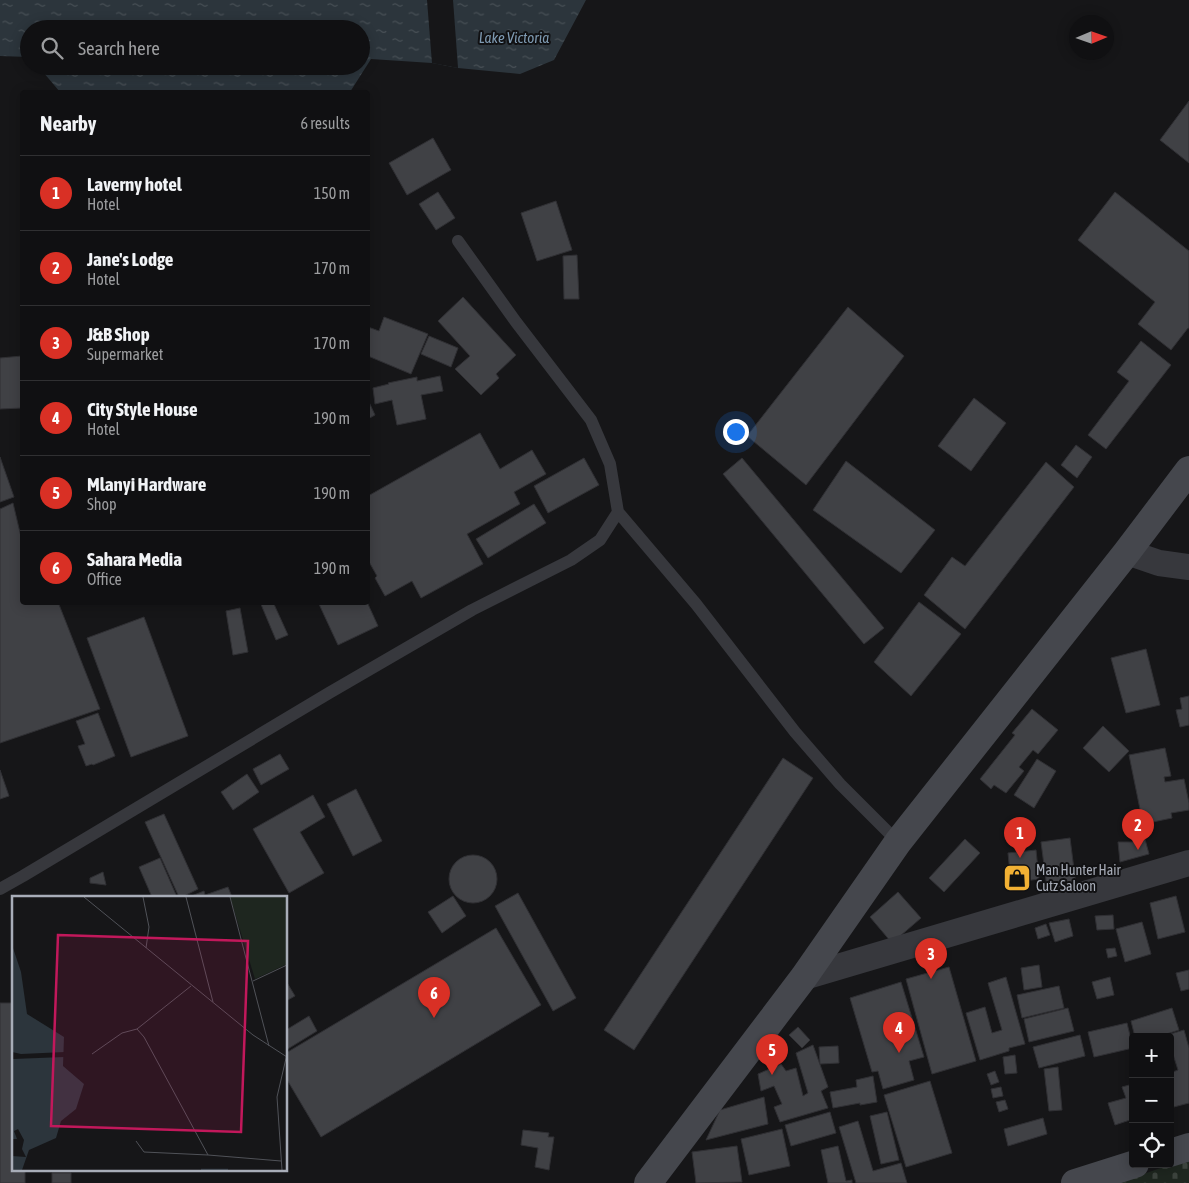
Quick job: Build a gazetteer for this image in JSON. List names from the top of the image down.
{
  "water": ["Lake Victoria"],
  "places": {
    "shop": ["Man Hunter Hair Cutz Saloon"]
  },
  "north": "right",
  "page": {
    "search": "Search here",
    "heading": ["Nearby", "6 results"],
    "list": [
      {
        "mark": "1",
        "name": "Laverny hotel",
        "note": "Hotel",
        "value": "150 m"
      },
      {
        "mark": "2",
        "name": "Jane's Lodge",
        "note": "Hotel",
        "value": "170 m"
      },
      {
        "mark": "3",
        "name": "J&B Shop",
        "note": "Supermarket",
        "value": "170 m"
      },
      {
        "mark": "4",
        "name": "City Style House",
        "note": "Hotel",
        "value": "190 m"
      },
      {
        "mark": "5",
        "name": "Mlanyi Hardware",
        "note": "Shop",
        "value": "190 m"
      },
      {
        "mark": "6",
        "name": "Sahara Media",
        "note": "Office",
        "value": "190 m"
      }
    ],
    "pins": [
      "2",
      "1",
      "3",
      "6",
      "4",
      "5"
    ],
    "map_buttons": ["+", "−"]
  }
}
